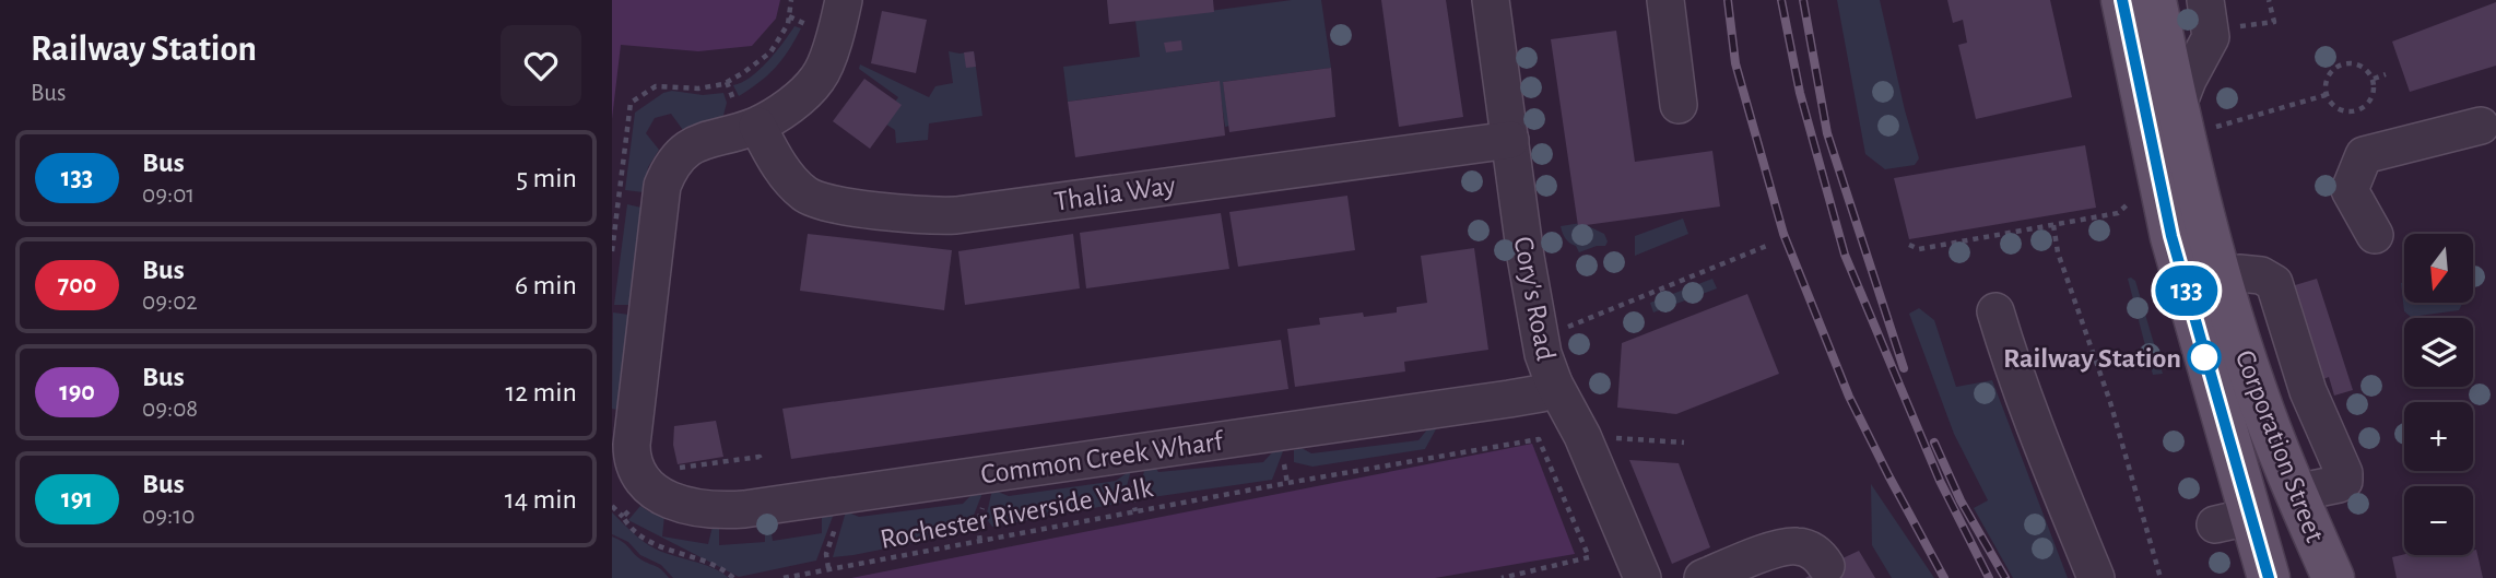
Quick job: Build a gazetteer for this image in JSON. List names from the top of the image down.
{
  "streets": {
    "main road": ["Corporation Street"],
    "street": ["Thalia Way", "Cory's Road", "Common Creek Wharf"],
    "path": ["Rochester Riverside Walk"]
  },
  "crossings": [
    ["Thalia Way", "Cory's Road"],
    ["Cory's Road", "Common Creek Wharf"],
    ["Common Creek Wharf", "Rochester Riverside Walk"]
  ],
  "places": ["Railway Station"],
  "lines": ["bus line 133"],
  "north": "bottom",
  "page": {
    "heading": ["Railway Station", "Bus"],
    "on_map": "133",
    "list": [
      {
        "mark": "133",
        "name": "Bus",
        "note": "09:01",
        "value": "5 min"
      },
      {
        "mark": "700",
        "name": "Bus",
        "note": "09:02",
        "value": "6 min"
      },
      {
        "mark": "190",
        "name": "Bus",
        "note": "09:08",
        "value": "12 min"
      },
      {
        "mark": "191",
        "name": "Bus",
        "note": "09:10",
        "value": "14 min"
      }
    ],
    "map_buttons": ["+", "−"]
  }
}
